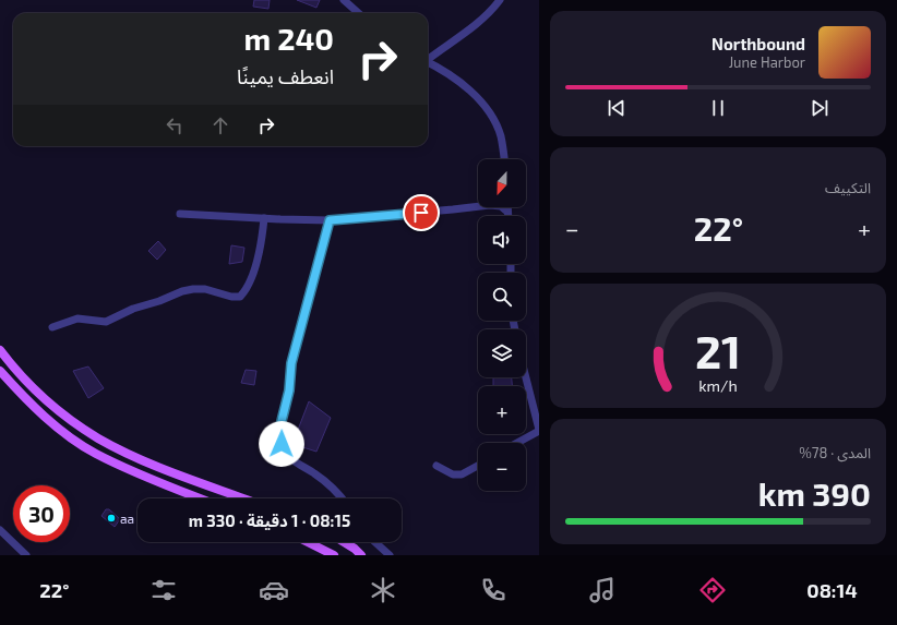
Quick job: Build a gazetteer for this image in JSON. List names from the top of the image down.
{
  "places": ["aa"],
  "north": "bottom",
  "page": {
    "turn": ["240 m", "انعطف يمينًا"],
    "song": ["Northbound", "June Harbor"],
    "tile": [
      "التكييف",
      ["المدى · 78%", "390 km"]
    ],
    "map_buttons": ["+", "−"],
    "heat": ["−", "22°", "+"],
    "limit": "30",
    "trip": "08:15 · 1 دقيقة · 330 m",
    "tabs": ["08:14", "22°"],
    "gauge": ["21", "km/h"]
  }
}
